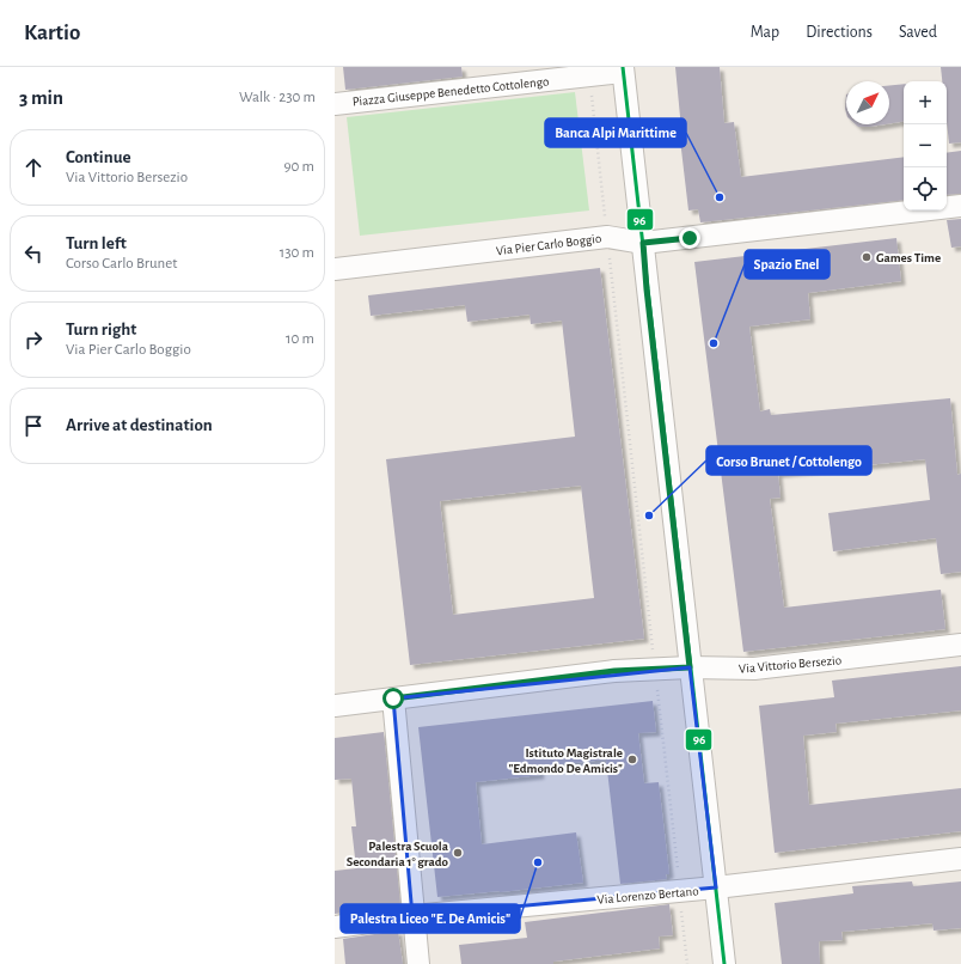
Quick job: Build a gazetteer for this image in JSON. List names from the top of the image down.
{
  "streets": {
    "street": [
      "Piazza Giuseppe Benedetto Cottolengo",
      "Via Pier Carlo Boggio",
      "Via Vittorio Bersezio",
      "Via Lorenzo Bertano"
    ]
  },
  "places": [
    "Banca Alpi Marittime",
    "Games Time",
    "Spazio Enel",
    "Corso Brunet / Cottolengo",
    "Istituto Magistrale \"Edmondo De Amicis\"",
    "Palestra Scuola Secondaria 1° grado",
    "Palestra Liceo \"E. De Amicis\""
  ],
  "lines": ["transit line 96"],
  "north": "top right",
  "page": {
    "header": "Kartio",
    "nav": ["Map", "Directions", "Saved"],
    "heading": ["3 min", "Walk · 230 m"],
    "map_buttons": ["+", "−"],
    "list": [
      ["Continue", "Via Vittorio Bersezio", "90 m"],
      ["Turn left", "Corso Carlo Brunet", "130 m"],
      ["Turn right", "Via Pier Carlo Boggio", "10 m"],
      "Arrive at destination"
    ]
  }
}
